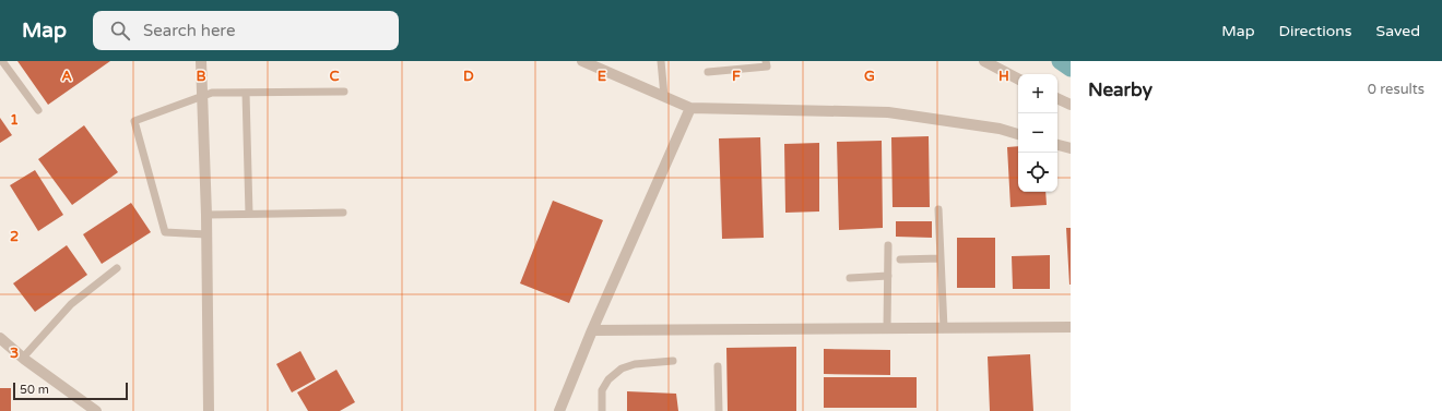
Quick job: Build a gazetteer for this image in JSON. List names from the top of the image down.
{
  "scale_bar": "50 m",
  "page": {
    "header": "Map",
    "search": "Search here",
    "nav": ["Map", "Directions", "Saved"],
    "heading": ["Nearby", "0 results"],
    "map_buttons": ["+", "−"],
    "scale": "50 m"
  },
  "grid": {
    "columns": [
      "A",
      "B",
      "C",
      "D",
      "E",
      "F",
      "G",
      "H"
    ],
    "rows": ["1", "2", "3"]
  }
}
